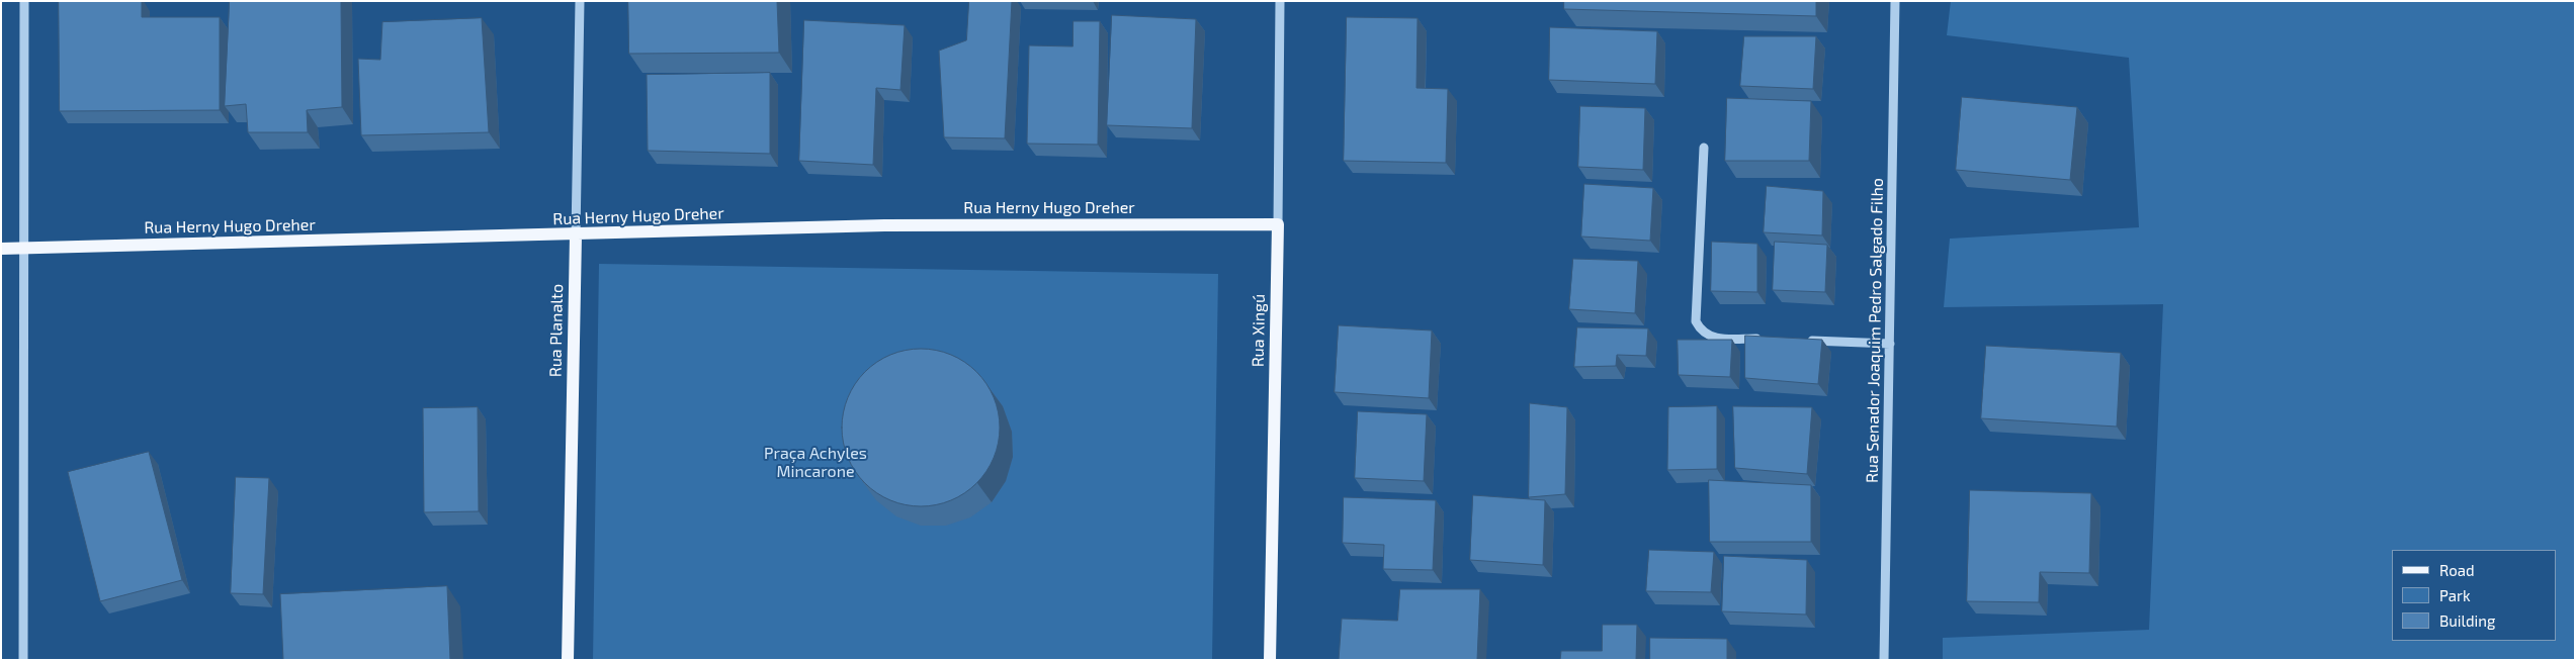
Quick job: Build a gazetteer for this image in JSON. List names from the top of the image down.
{
  "streets": {
    "main road": ["Rua Herny Hugo Dreher", "Rua Planalto", "Rua Xingú"],
    "street": ["Rua Senador Joaquim Pedro Salgado Filho"]
  },
  "crossings": [
    ["Rua Herny Hugo Dreher", "Rua Planalto"],
    ["Rua Herny Hugo Dreher", "Rua Xingú"]
  ],
  "parks": ["Praça Achyles Mincarone"],
  "legend": ["Road", "Park", "Building"]
}
